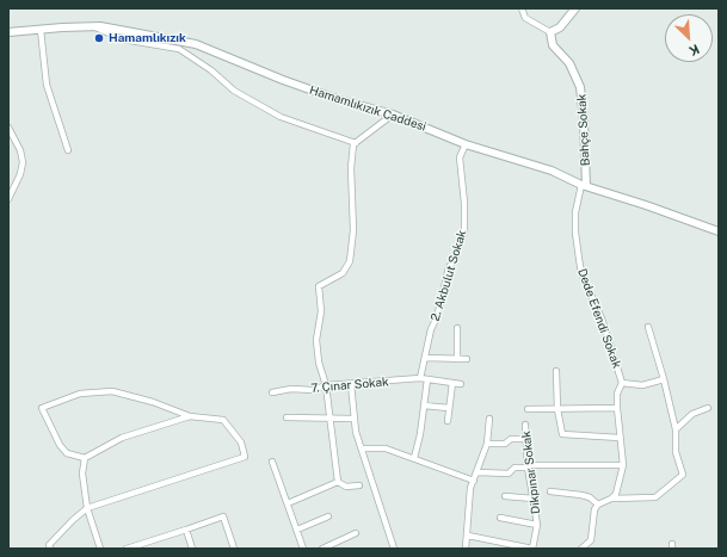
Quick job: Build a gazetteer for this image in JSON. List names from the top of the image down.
{
  "streets": {
    "street": [
      "Hamamlıkızık Caddesi",
      "Bahçe Sokak",
      "2. Akbulut Sokak",
      "Dede Efendi Sokak",
      "7. Çınar Sokak",
      "Dikpınar Sokak"
    ]
  },
  "crossings": [
    ["Hamamlıkızık Caddesi", "Bahçe Sokak"],
    ["Hamamlıkızık Caddesi", "2. Akbulut Sokak"],
    ["Hamamlıkızık Caddesi", "Dede Efendi Sokak"],
    ["Bahçe Sokak", "Dede Efendi Sokak"],
    ["2. Akbulut Sokak", "7. Çınar Sokak"]
  ],
  "places": ["Hamamlıkızık"],
  "north": "bottom right"
}
